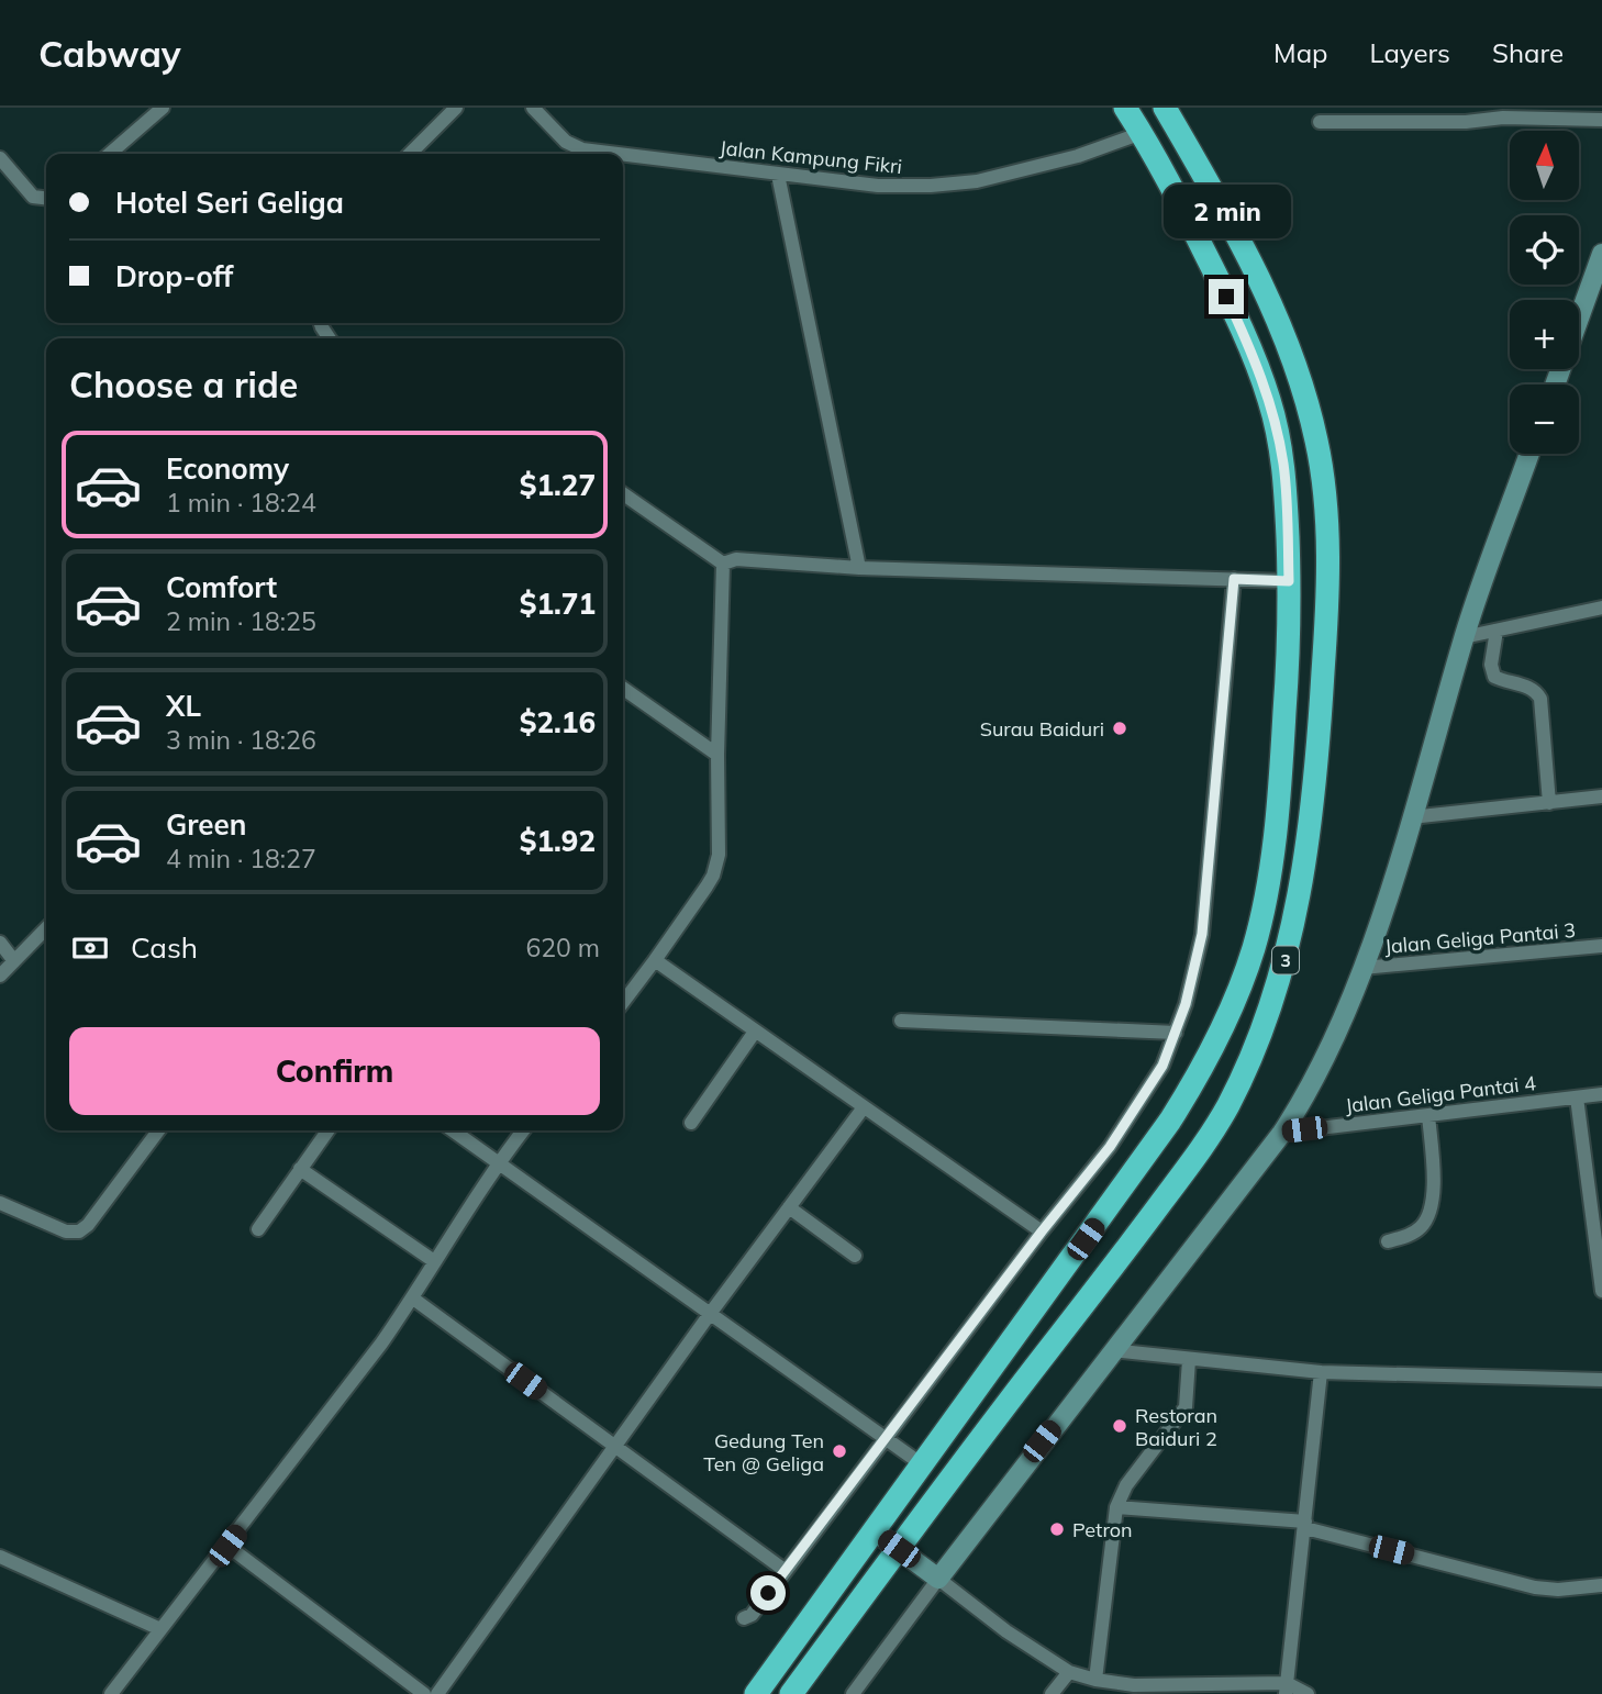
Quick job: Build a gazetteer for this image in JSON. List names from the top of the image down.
{
  "streets": {
    "highway": ["3"],
    "street": ["Jalan Kampung Fikri", "Jalan Geliga Pantai 3", "Jalan Geliga Pantai 4"]
  },
  "crossings": [
    ["Jalan Kampung Fikri", "3"]
  ],
  "places": [
    "Surau Baiduri",
    "Restoran Baiduri 2",
    "Gedung Ten Ten @ Geliga",
    "Petron"
  ],
  "north": "top",
  "page": {
    "header": "Cabway",
    "nav": ["Map", "Layers", "Share"],
    "map_buttons": ["+", "−"],
    "banner": ["Hotel Seri Geliga", "Drop-off"],
    "bubble": "2 min",
    "heading": "Choose a ride",
    "list": [
      {
        "name": "Economy",
        "note": "1 min · 18:24",
        "value": "$1.27"
      },
      {
        "name": "Comfort",
        "note": "2 min · 18:25",
        "value": "$1.71"
      },
      {
        "name": "XL",
        "note": "3 min · 18:26",
        "value": "$2.16"
      },
      {
        "name": "Green",
        "note": "4 min · 18:27",
        "value": "$1.92"
      }
    ],
    "pay": ["Cash", "620 m"],
    "buttons": "Confirm"
  }
}
